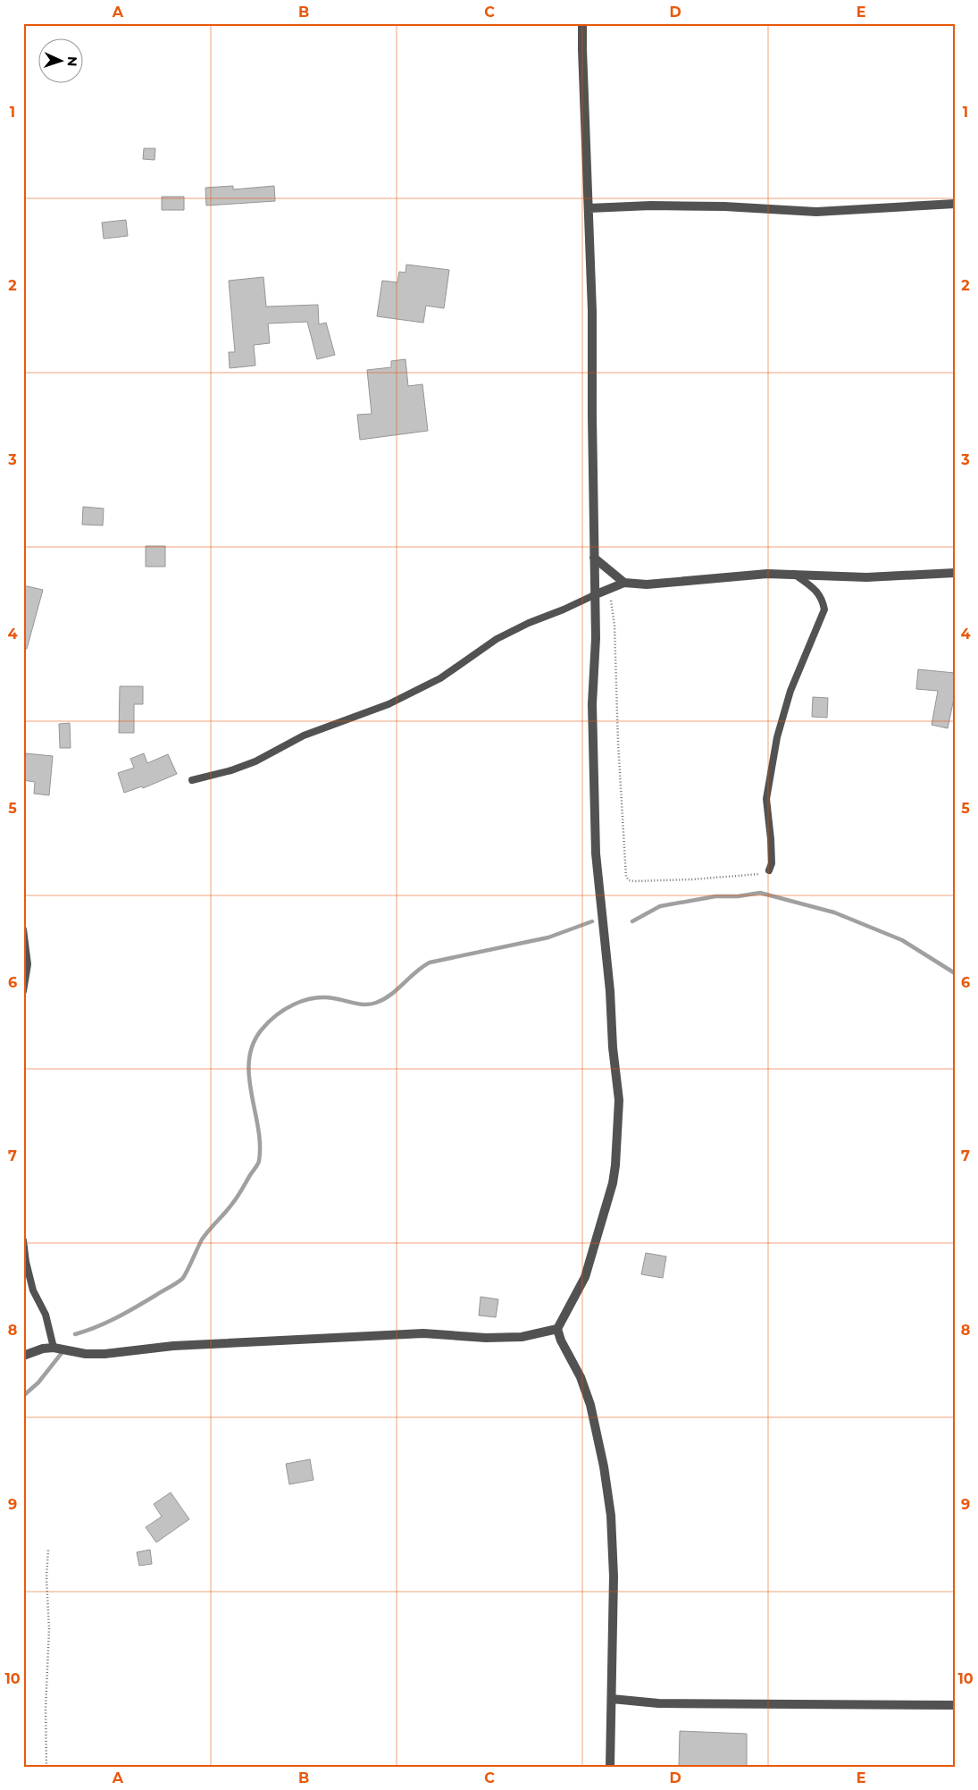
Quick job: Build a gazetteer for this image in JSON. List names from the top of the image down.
{
  "north": "right",
  "grid": {
    "columns": [
      "A",
      "B",
      "C",
      "D",
      "E"
    ],
    "rows": [
      "1",
      "2",
      "3",
      "4",
      "5",
      "6",
      "7",
      "8",
      "9",
      "10"
    ]
  }
}
